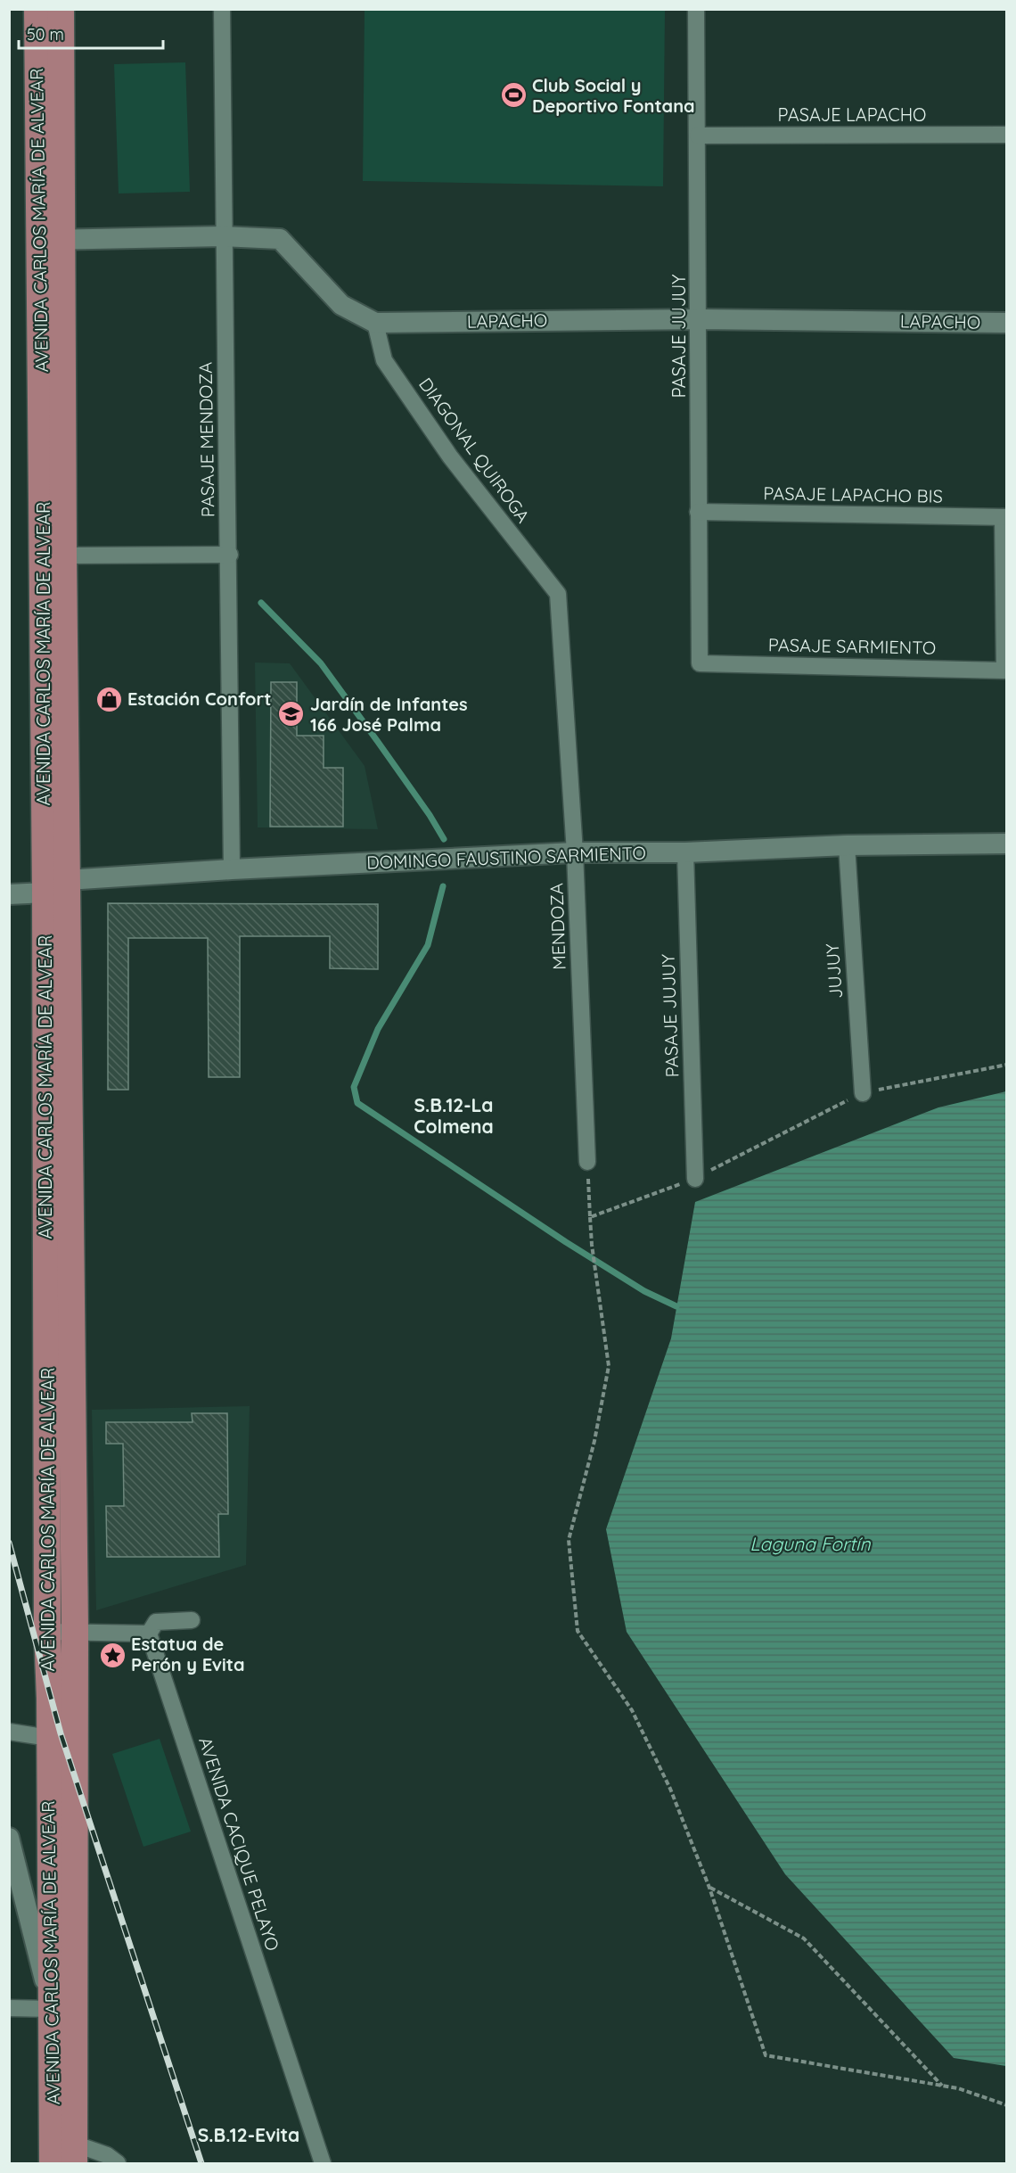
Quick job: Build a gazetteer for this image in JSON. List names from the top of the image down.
{
  "streets": {
    "main road": ["AVENIDA CARLOS MARÍA DE ALVEAR"],
    "street": [
      "PASAJE LAPACHO",
      "LAPACHO",
      "PASAJE JUJUY",
      "PASAJE MENDOZA",
      "DIAGONAL QUIROGA",
      "PASAJE LAPACHO BIS",
      "PASAJE SARMIENTO",
      "DOMINGO FAUSTINO SARMIENTO",
      "MENDOZA",
      "JUJUY",
      "AVENIDA CACIQUE PELAYO"
    ]
  },
  "crossings": [
    ["PASAJE LAPACHO", "PASAJE JUJUY"],
    ["AVENIDA CARLOS MARÍA DE ALVEAR", "LAPACHO"],
    ["AVENIDA CARLOS MARÍA DE ALVEAR", "DOMINGO FAUSTINO SARMIENTO"],
    ["LAPACHO", "PASAJE JUJUY"],
    ["LAPACHO", "PASAJE MENDOZA"],
    ["LAPACHO", "DIAGONAL QUIROGA"],
    ["PASAJE JUJUY", "PASAJE LAPACHO BIS"],
    ["PASAJE JUJUY", "PASAJE SARMIENTO"],
    ["PASAJE JUJUY", "DOMINGO FAUSTINO SARMIENTO"],
    ["PASAJE MENDOZA", "DOMINGO FAUSTINO SARMIENTO"],
    ["DIAGONAL QUIROGA", "MENDOZA"],
    ["PASAJE LAPACHO BIS", "PASAJE SARMIENTO"],
    ["DOMINGO FAUSTINO SARMIENTO", "MENDOZA"],
    ["DOMINGO FAUSTINO SARMIENTO", "JUJUY"]
  ],
  "districts": ["S.B.12-La Colmena", "S.B.12-Evita"],
  "water": ["Laguna Fortín"],
  "places": {
    "sports": ["Club Social y Deportivo Fontana"],
    "shop": ["Estación Confort"],
    "school or university": ["Jardín de Infantes 166 José Palma"],
    "place": ["Estatua de Perón y Evita"]
  },
  "scale_bar": "50 m"
}
